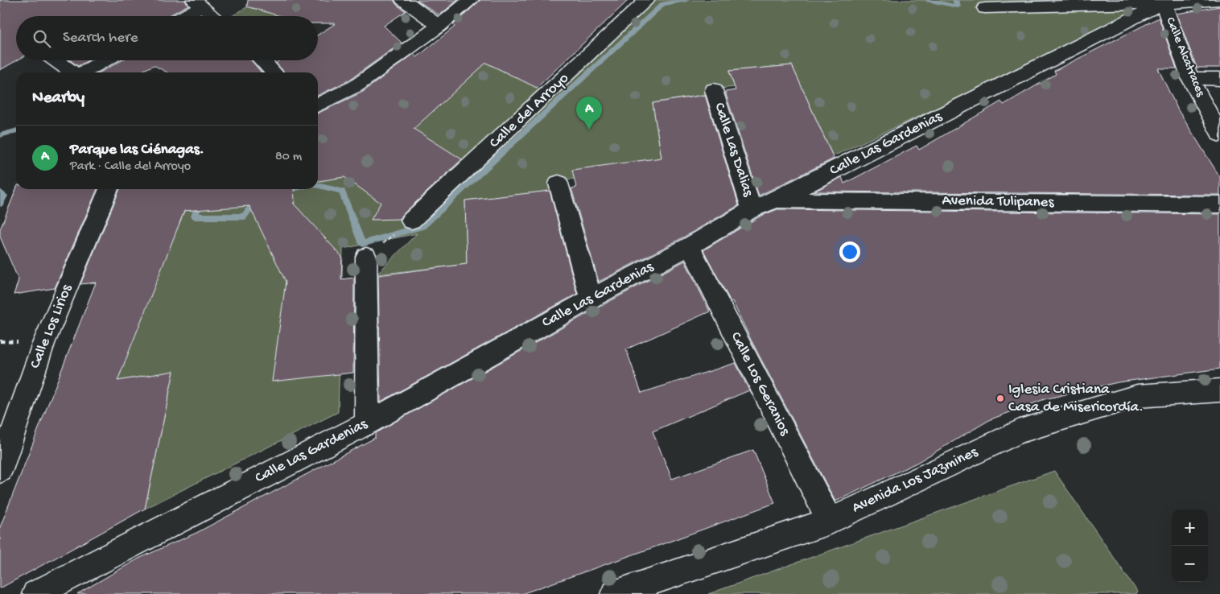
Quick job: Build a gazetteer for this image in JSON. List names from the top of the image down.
{
  "streets": {
    "street": [
      "Calle Alcatraces",
      "Calle del Arroyo",
      "Calle Las Gardenias",
      "Calle Las Dalias",
      "Avenida Tulipanes",
      "Calle Los Lirios",
      "Calle Los Geranios",
      "Avenida Los Jazmines"
    ]
  },
  "crossings": [
    ["Calle Alcatraces", "Calle Las Gardenias"],
    ["Calle Las Gardenias", "Calle Las Dalias"],
    ["Calle Las Gardenias", "Avenida Tulipanes"],
    ["Calle Las Gardenias", "Calle Los Geranios"],
    ["Calle Los Geranios", "Avenida Los Jazmines"]
  ],
  "places": ["Iglesia Cristiana Casa de Misericordía."],
  "page": {
    "search": "Search here",
    "heading": "Nearby",
    "pins": "A",
    "list": [
      {
        "mark": "A",
        "name": "Parque las Ciénagas.",
        "note": "Park · Calle del Arroyo",
        "value": "80 m"
      }
    ],
    "map_buttons": ["+", "−"]
  }
}
